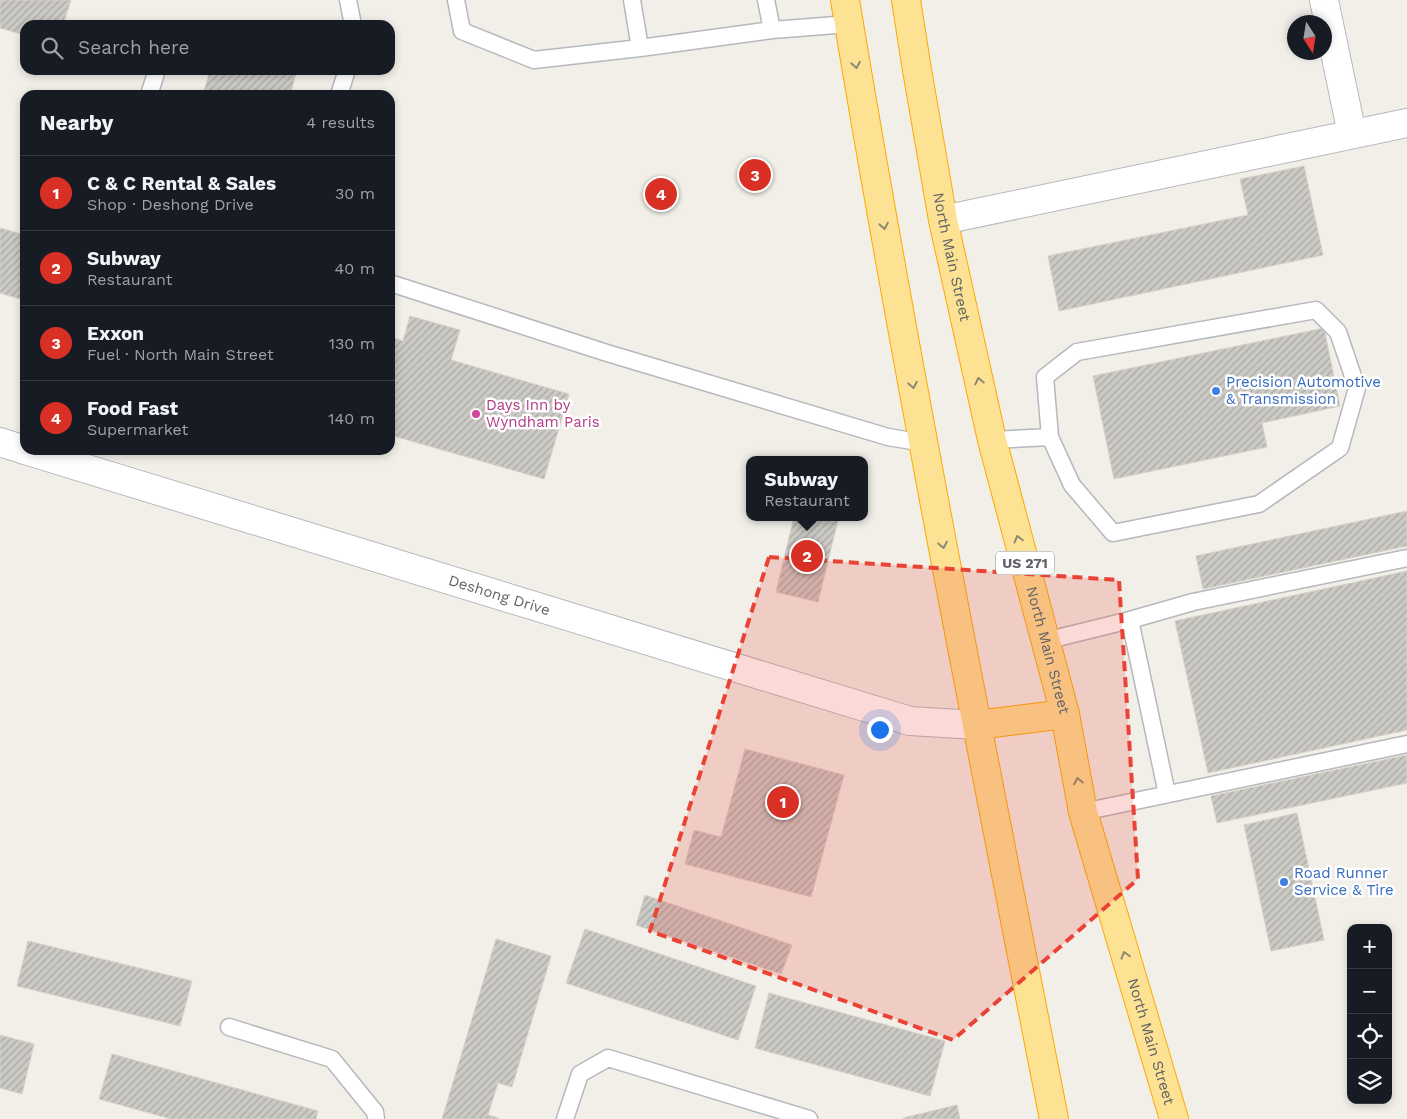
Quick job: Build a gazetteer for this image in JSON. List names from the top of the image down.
{
  "streets": {
    "highway": ["North Main Street", "US 271"],
    "street": ["Deshong Drive"]
  },
  "places": ["Precision Automotive & Transmission", "Days Inn by Wyndham Paris", "Road Runner Service & Tire"],
  "north": "bottom",
  "page": {
    "search": "Search here",
    "heading": ["Nearby", "4 results"],
    "list": [
      {
        "mark": "1",
        "name": "C & C Rental & Sales",
        "note": "Shop · Deshong Drive",
        "value": "30 m"
      },
      {
        "mark": "2",
        "name": "Subway",
        "note": "Restaurant",
        "value": "40 m"
      },
      {
        "mark": "3",
        "name": "Exxon",
        "note": "Fuel · North Main Street",
        "value": "130 m"
      },
      {
        "mark": "4",
        "name": "Food Fast",
        "note": "Supermarket",
        "value": "140 m"
      }
    ],
    "pins": [
      "3",
      "4",
      "2",
      "1"
    ],
    "popup": ["Subway", "Restaurant"],
    "map_buttons": ["+", "−"]
  }
}
